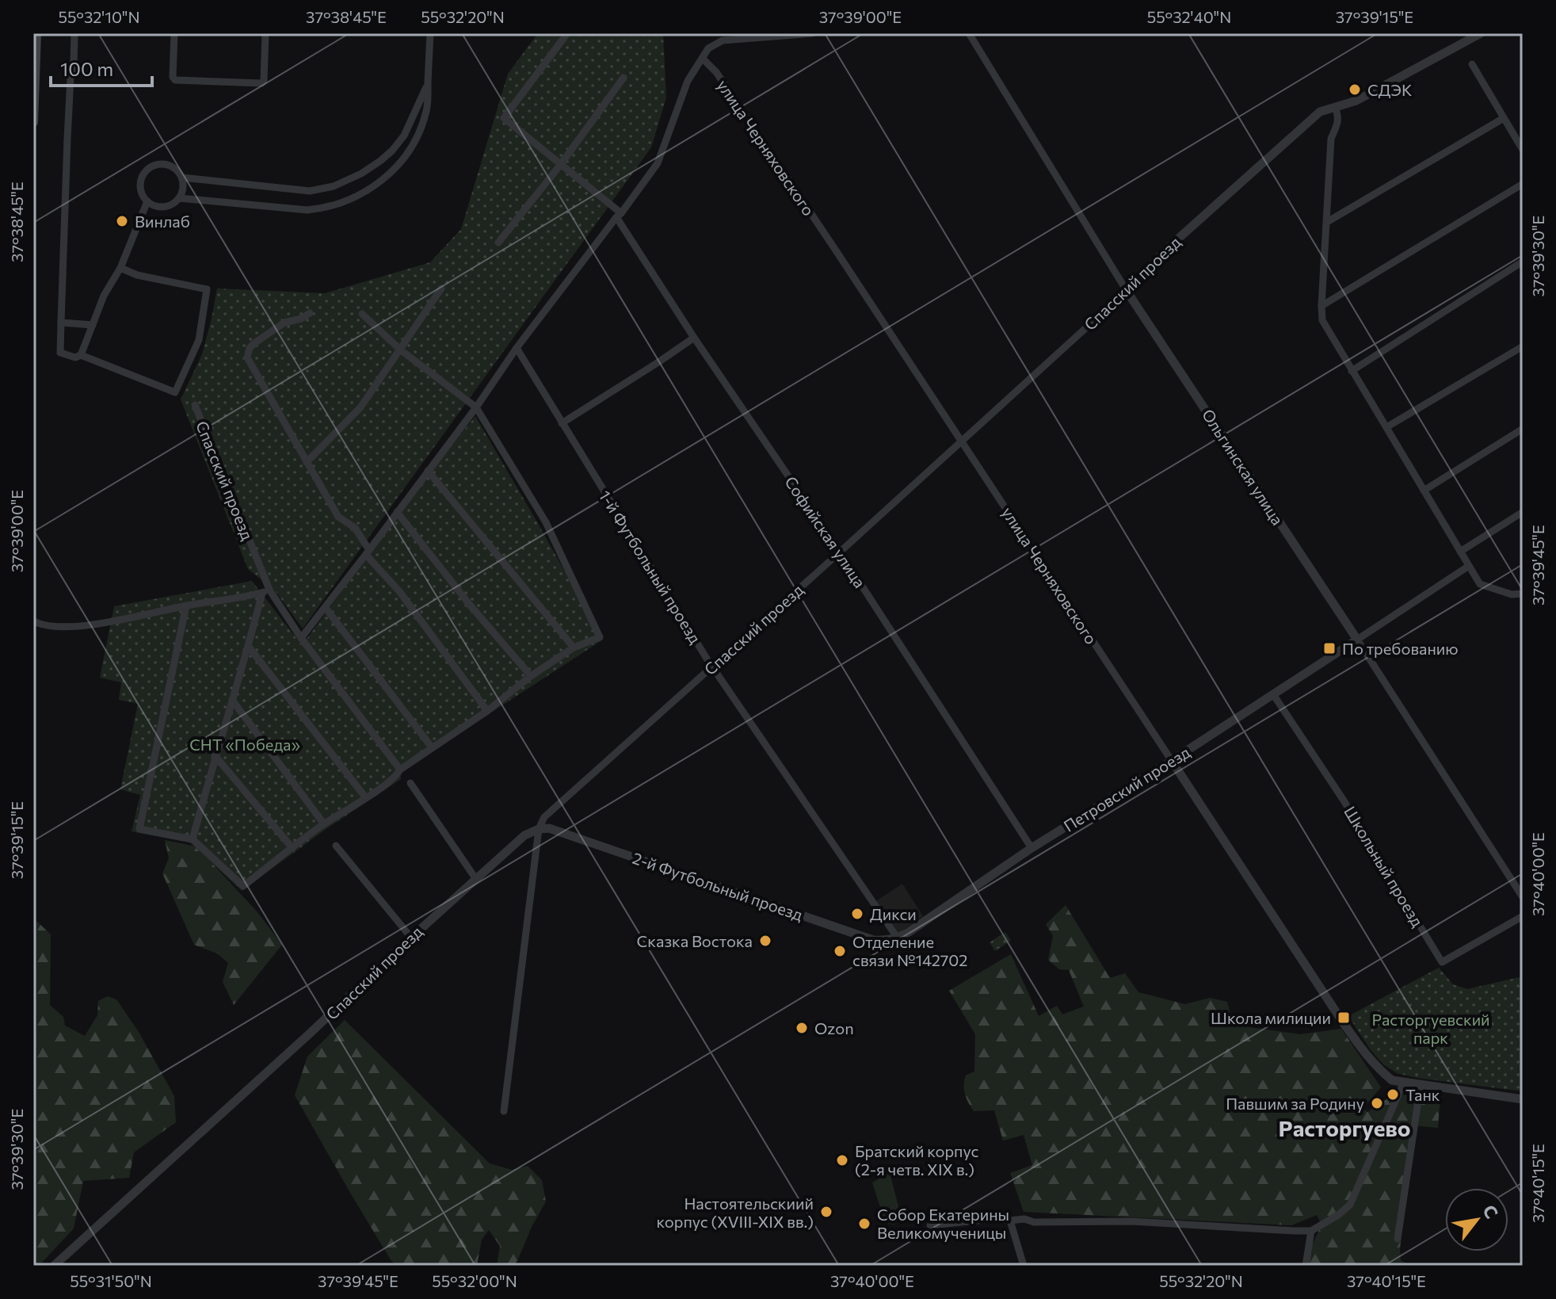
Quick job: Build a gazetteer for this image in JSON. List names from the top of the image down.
{
  "streets": {
    "street": [
      "улица Черняховского",
      "Спасский проезд",
      "Ольгинская улица",
      "Софийская улица",
      "1-й Футбольный проезд",
      "Петровский проезд",
      "Школьный проезд",
      "2-й Футбольный проезд"
    ]
  },
  "crossings": [
    ["улица Черняховского", "Спасский проезд"],
    ["улица Черняховского", "Петровский проезд"],
    ["Спасский проезд", "Ольгинская улица"],
    ["Спасский проезд", "Софийская улица"],
    ["Спасский проезд", "1-й Футбольный проезд"],
    ["Спасский проезд", "2-й Футбольный проезд"],
    ["Ольгинская улица", "Петровский проезд"],
    ["Софийская улица", "Петровский проезд"],
    ["1-й Футбольный проезд", "Петровский проезд"],
    ["1-й Футбольный проезд", "2-й Футбольный проезд"],
    ["Петровский проезд", "Школьный проезд"],
    ["Петровский проезд", "2-й Футбольный проезд"]
  ],
  "districts": ["Расторгуево"],
  "parks": ["СНТ «Победа»", "Расторгуевский парк"],
  "places": {
    "other": [
      "СДЭК",
      "Винлаб",
      "Дикси",
      "Сказка Востока",
      "Отделение связи №142702",
      "Ozon",
      "Танк",
      "Павшим за Родину",
      "Братский корпус (2-я четв. XIX в.)",
      "Настоятельскиий корпус (XVIII-XIX вв.)",
      "Собор Екатерины Великомученицы"
    ],
    "transit": ["По требованию", "Школа милиции"]
  },
  "scale_bar": "100 m",
  "north": "top right",
  "coordinates": [
    "55°32'10\"N",
    "37°38'45\"E",
    "55°32'20\"N",
    "37°39'00\"E",
    "55°32'40\"N",
    "37°39'15\"E",
    "37°39'30\"E",
    "37°39'45\"E",
    "37°40'00\"E",
    "37°40'15\"E",
    "55°31'50\"N",
    "55°32'00\"N"
  ]
}
